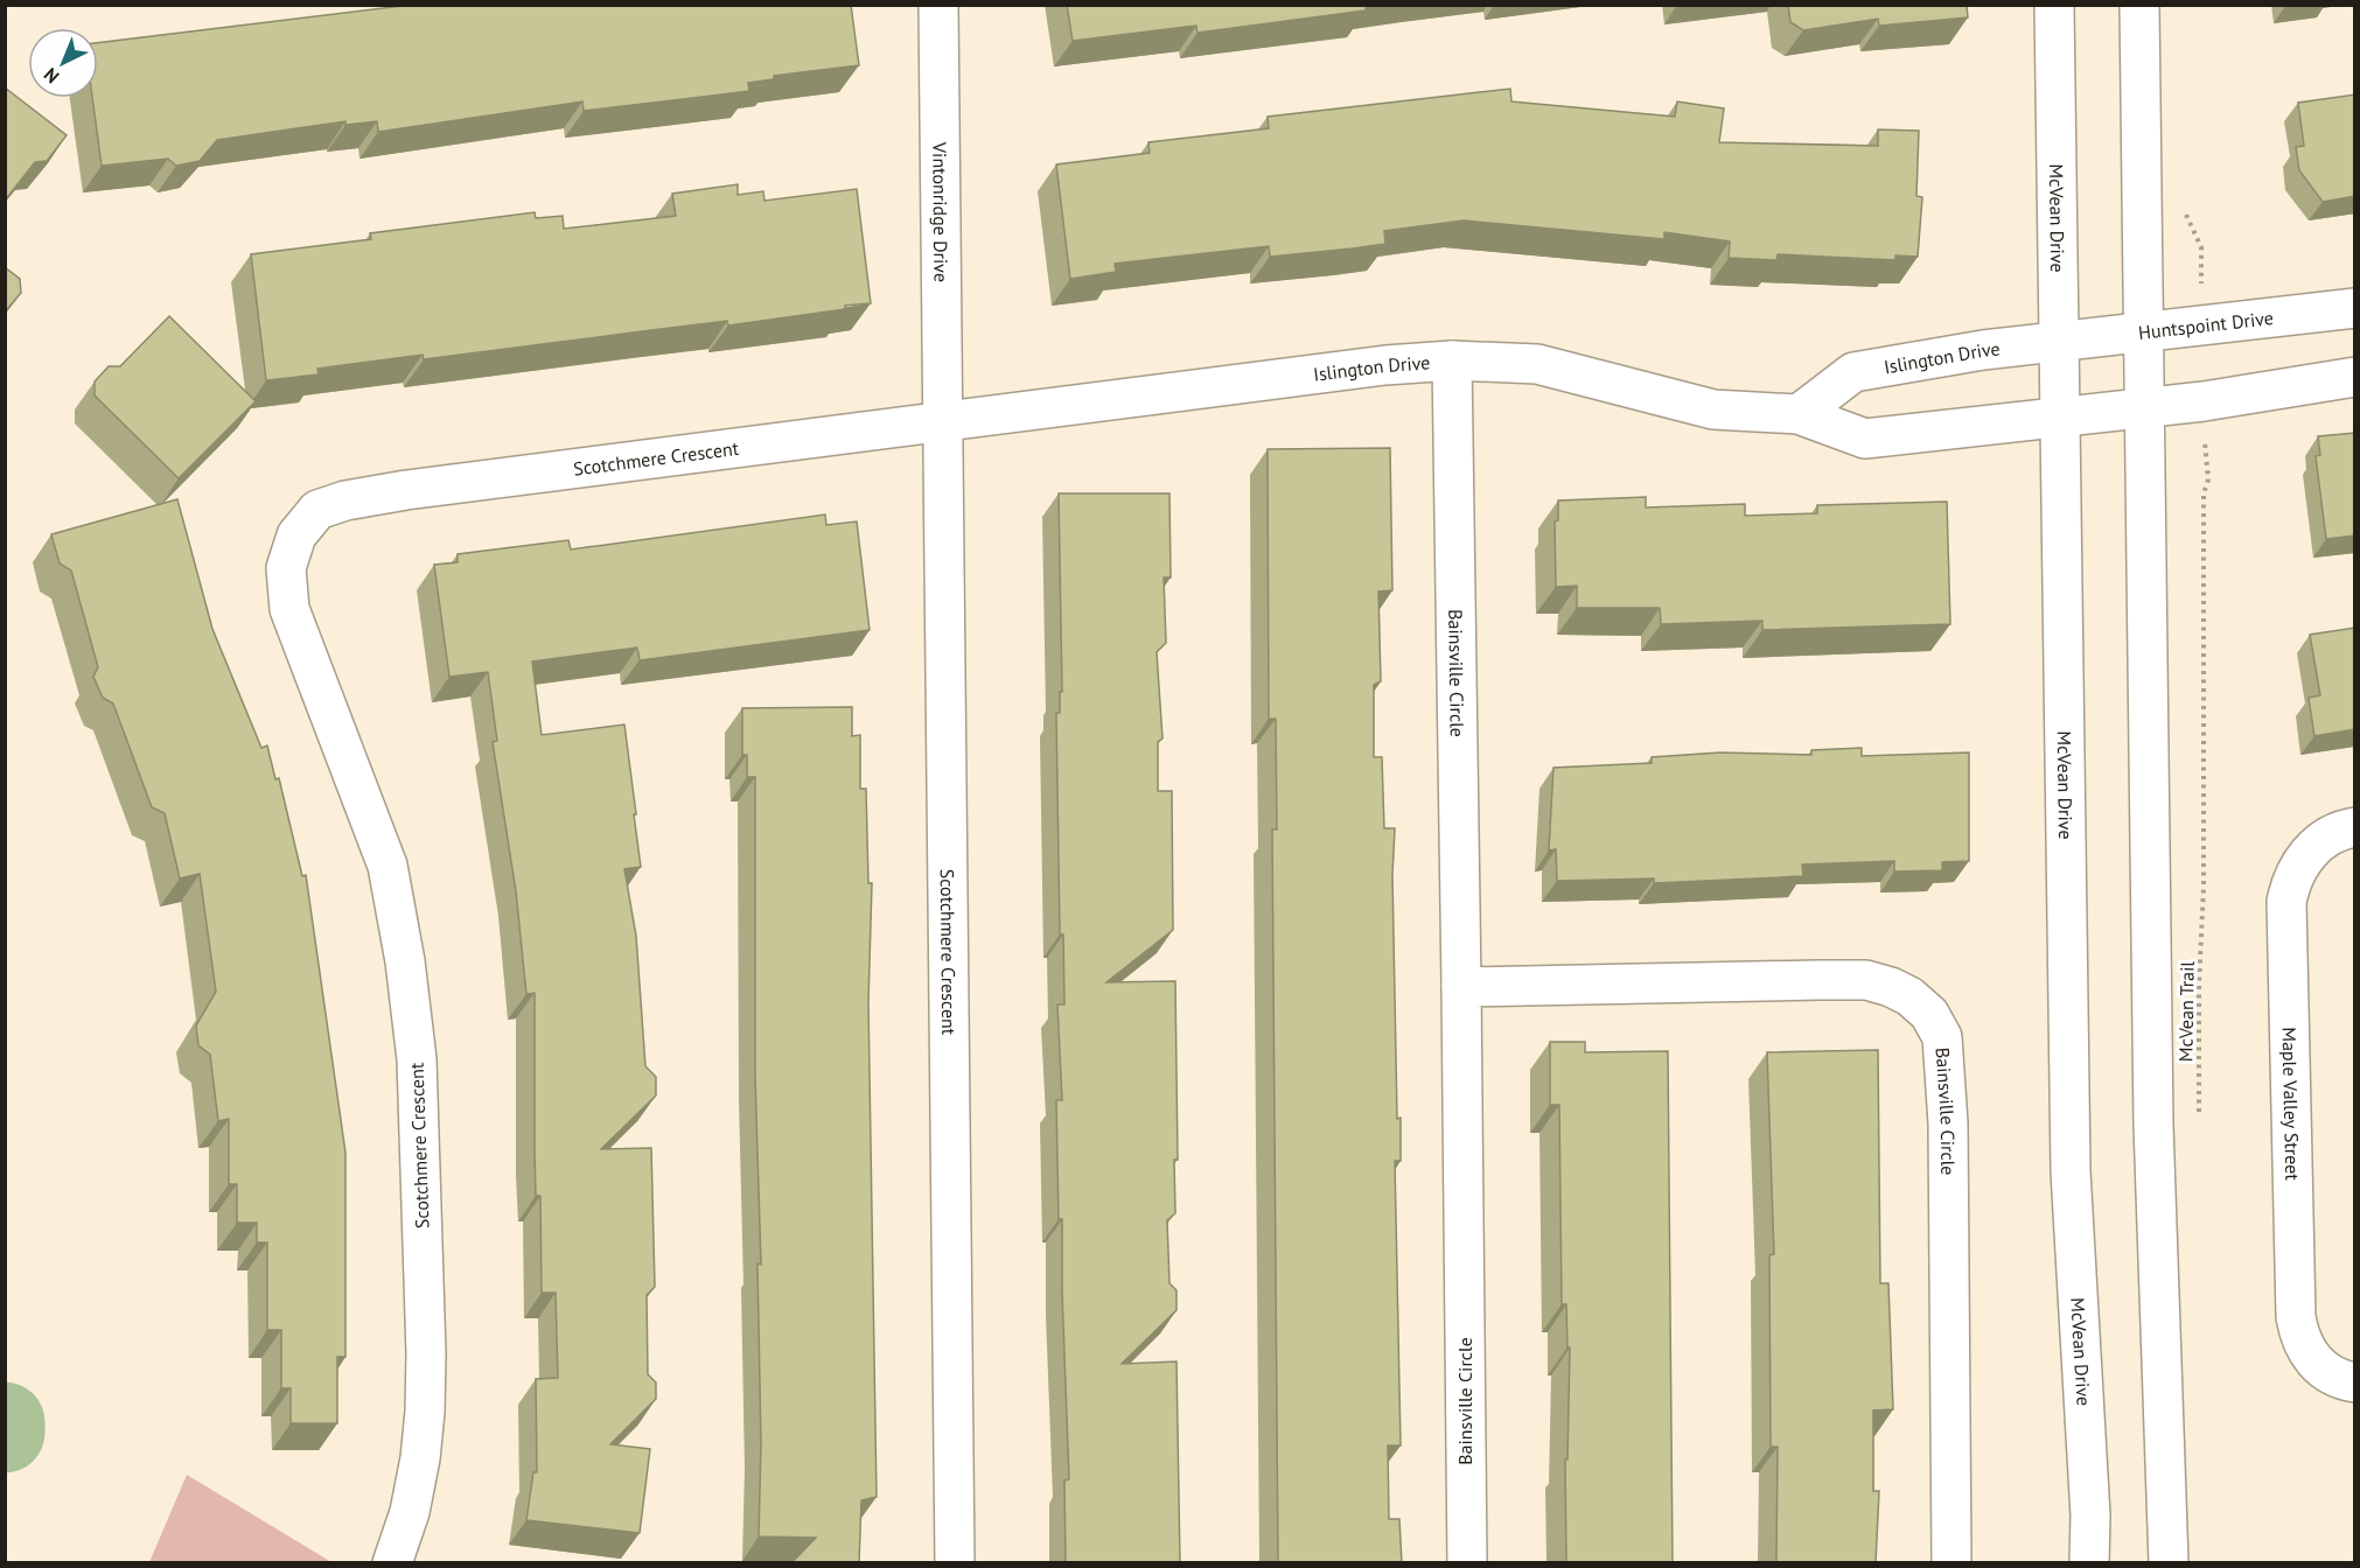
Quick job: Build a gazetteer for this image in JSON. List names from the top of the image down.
{
  "streets": {
    "street": [
      "Vintonridge Drive",
      "McVean Drive",
      "Huntspoint Drive",
      "Islington Drive",
      "Scotchmere Crescent",
      "Bainsville Circle",
      "Maple Valley Street"
    ],
    "path": ["McVean Trail"]
  },
  "crossings": [
    ["Vintonridge Drive", "Islington Drive"],
    ["Vintonridge Drive", "Scotchmere Crescent"],
    ["McVean Drive", "Huntspoint Drive"],
    ["McVean Drive", "Islington Drive"],
    ["Huntspoint Drive", "Islington Drive"],
    ["Islington Drive", "Scotchmere Crescent"],
    ["Islington Drive", "Bainsville Circle"]
  ],
  "north": "bottom left"
}
